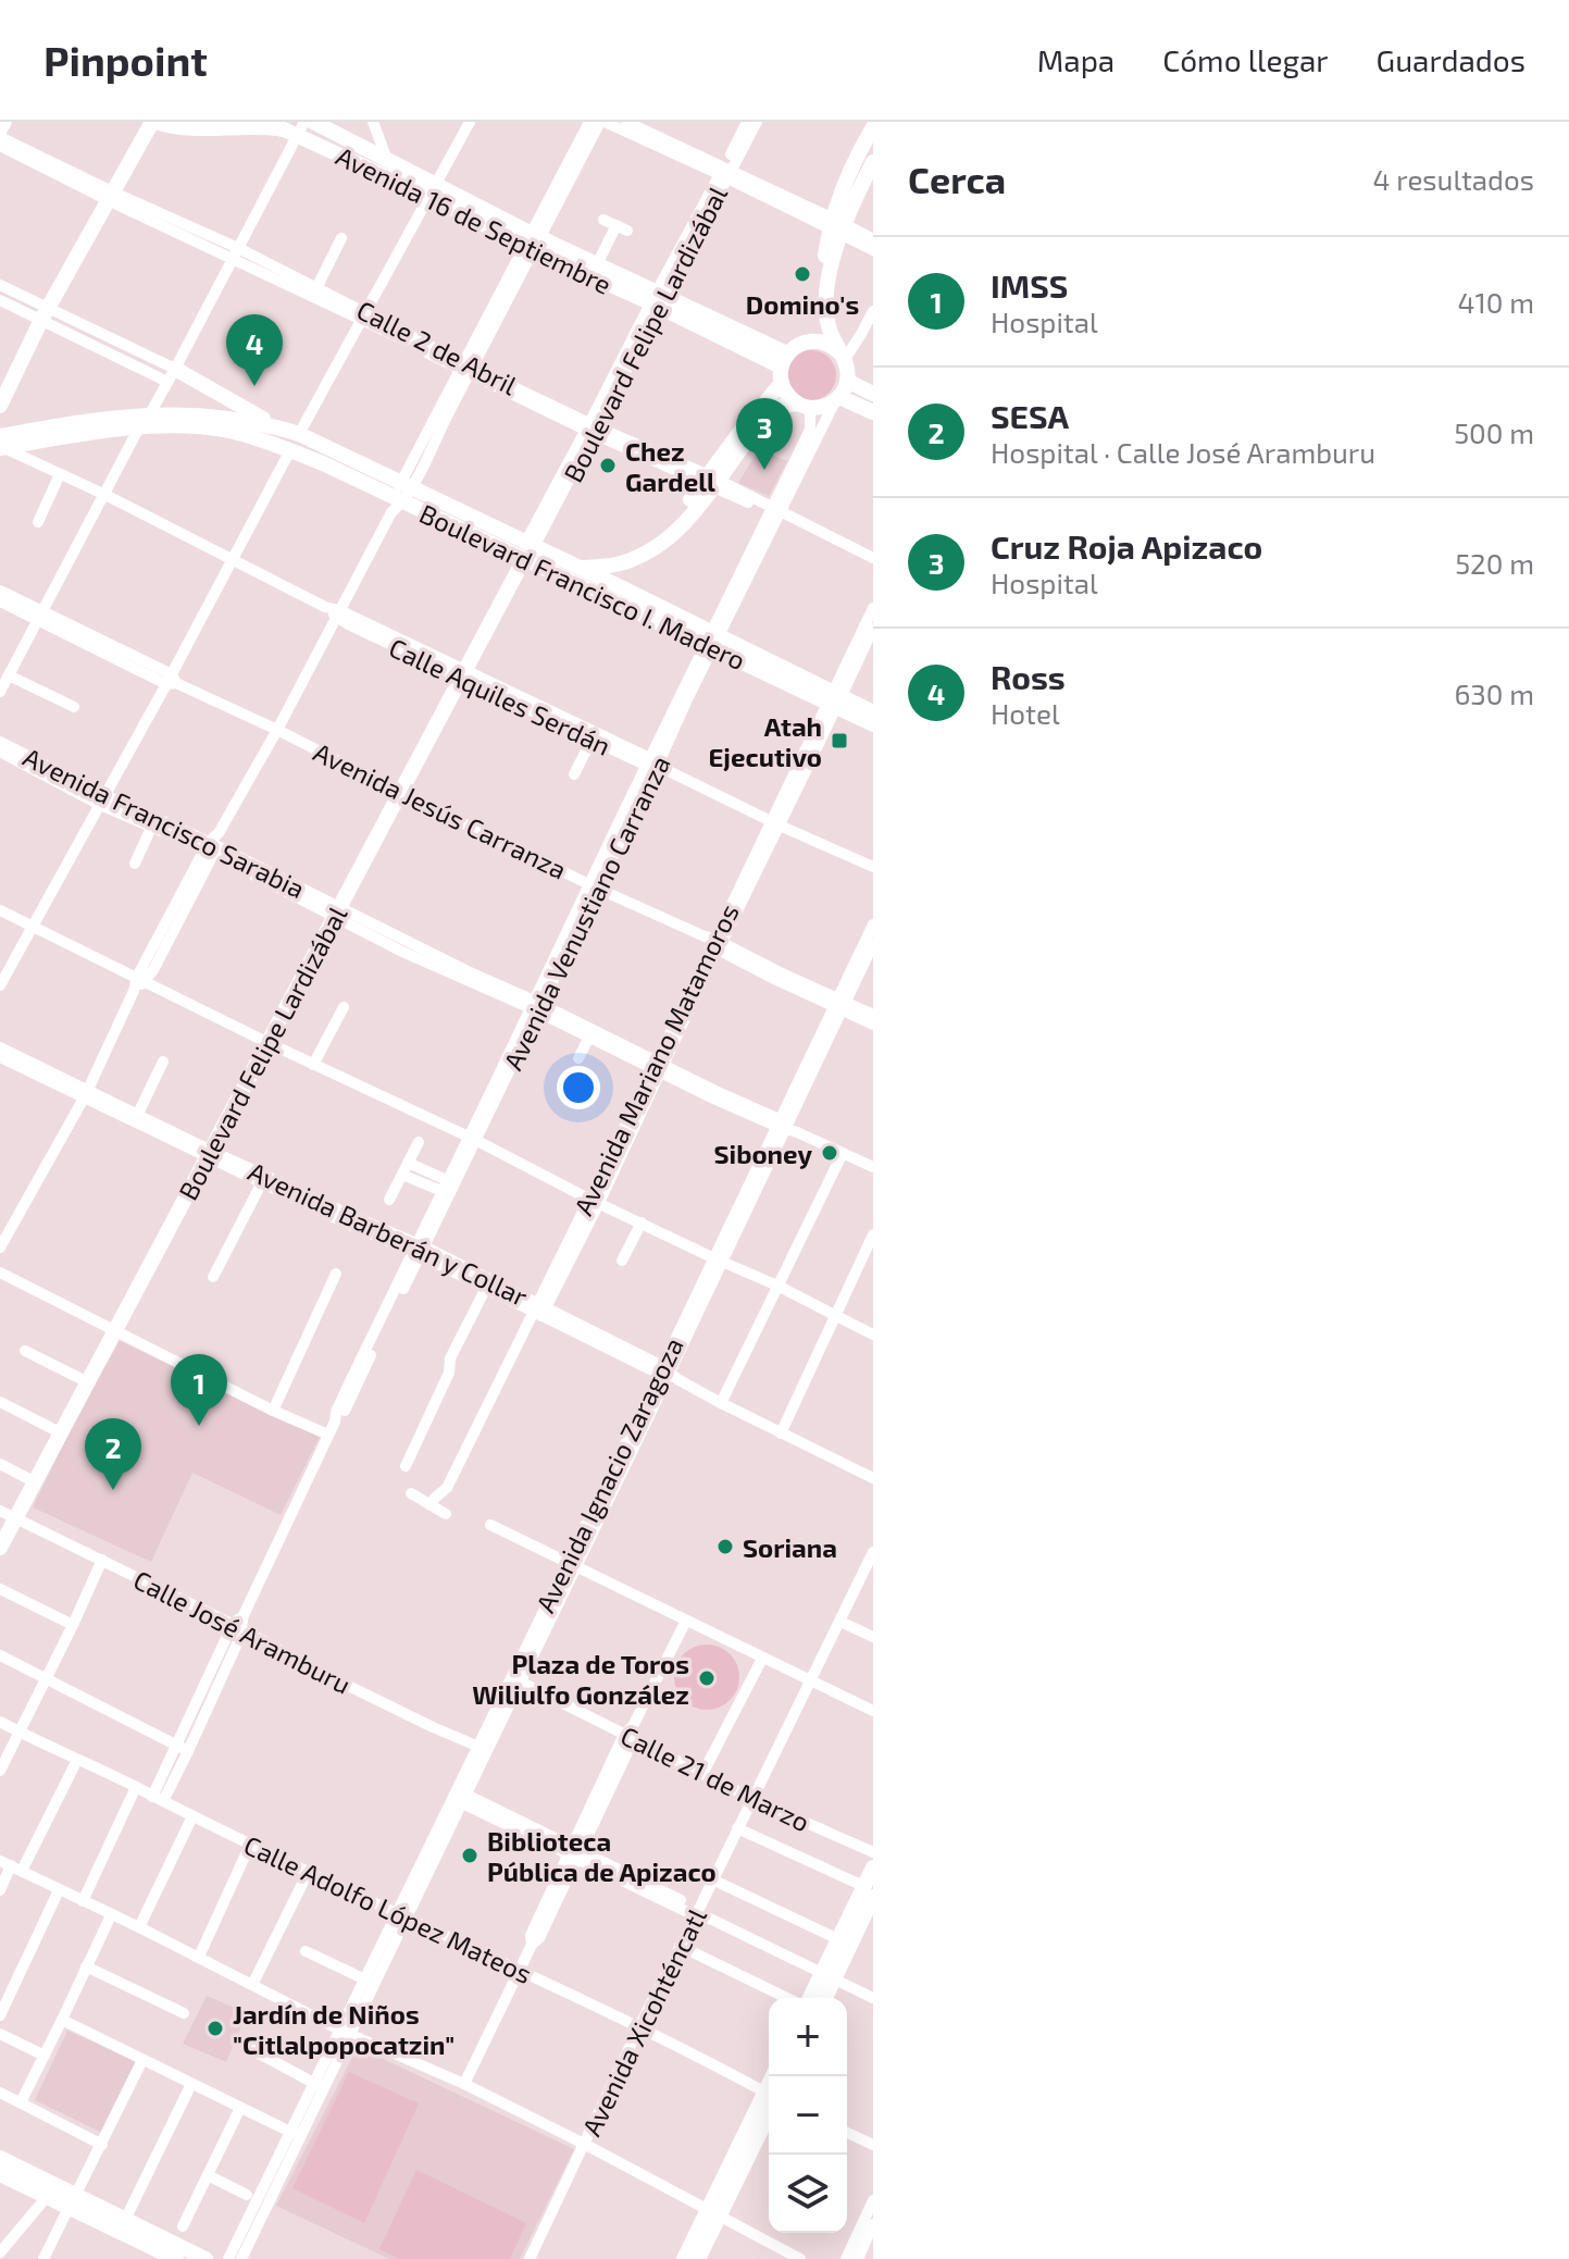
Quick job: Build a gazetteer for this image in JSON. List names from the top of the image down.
{
  "streets": {
    "main road": ["Avenida 16 de Septiembre", "Boulevard Felipe Lardizábal", "Boulevard Francisco I. Madero"],
    "street": [
      "Calle 2 de Abril",
      "Calle Aquiles Serdán",
      "Avenida Jesús Carranza",
      "Avenida Francisco Sarabia",
      "Avenida Venustiano Carranza",
      "Avenida Mariano Matamoros",
      "Avenida Barberán y Collar",
      "Avenida Ignacio Zaragoza",
      "Calle José Aramburu",
      "Calle 21 de Marzo",
      "Calle Adolfo López Mateos",
      "Avenida Xicohténcatl"
    ]
  },
  "crossings": [
    ["Avenida 16 de Septiembre", "Boulevard Felipe Lardizábal"],
    ["Avenida 16 de Septiembre", "Avenida Venustiano Carranza"],
    ["Boulevard Felipe Lardizábal", "Calle 2 de Abril"],
    ["Boulevard Felipe Lardizábal", "Boulevard Francisco I. Madero"],
    ["Boulevard Felipe Lardizábal", "Calle Aquiles Serdán"],
    ["Boulevard Felipe Lardizábal", "Avenida Jesús Carranza"],
    ["Boulevard Felipe Lardizábal", "Avenida Francisco Sarabia"],
    ["Boulevard Felipe Lardizábal", "Avenida Barberán y Collar"],
    ["Boulevard Felipe Lardizábal", "Calle José Aramburu"],
    ["Calle 2 de Abril", "Avenida Venustiano Carranza"],
    ["Boulevard Francisco I. Madero", "Avenida Venustiano Carranza"],
    ["Boulevard Francisco I. Madero", "Avenida Mariano Matamoros"],
    ["Calle Aquiles Serdán", "Avenida Venustiano Carranza"],
    ["Calle Aquiles Serdán", "Avenida Mariano Matamoros"],
    ["Avenida Jesús Carranza", "Avenida Venustiano Carranza"],
    ["Avenida Jesús Carranza", "Avenida Mariano Matamoros"],
    ["Avenida Jesús Carranza", "Avenida Ignacio Zaragoza"],
    ["Avenida Francisco Sarabia", "Avenida Venustiano Carranza"],
    ["Avenida Francisco Sarabia", "Avenida Mariano Matamoros"],
    ["Avenida Francisco Sarabia", "Avenida Ignacio Zaragoza"],
    ["Avenida Venustiano Carranza", "Avenida Barberán y Collar"],
    ["Avenida Venustiano Carranza", "Calle José Aramburu"],
    ["Avenida Venustiano Carranza", "Calle Adolfo López Mateos"],
    ["Avenida Mariano Matamoros", "Avenida Barberán y Collar"],
    ["Avenida Barberán y Collar", "Avenida Ignacio Zaragoza"],
    ["Avenida Ignacio Zaragoza", "Calle José Aramburu"],
    ["Avenida Ignacio Zaragoza", "Calle 21 de Marzo"],
    ["Avenida Ignacio Zaragoza", "Calle Adolfo López Mateos"],
    ["Calle 21 de Marzo", "Avenida Xicohténcatl"],
    ["Calle Adolfo López Mateos", "Avenida Xicohténcatl"]
  ],
  "places": {
    "other": [
      "Domino's",
      "Chez Gardell",
      "Siboney",
      "Soriana",
      "Plaza de Toros Wiliulfo González",
      "Biblioteca Pública de Apizaco",
      "Jardín de Niños \"Citlalpopocatzin\""
    ],
    "transit": ["Atah Ejecutivo"]
  },
  "page": {
    "header": "Pinpoint",
    "nav": ["Mapa", "Cómo llegar", "Guardados"],
    "heading": ["Cerca", "4 resultados"],
    "list": [
      {
        "mark": "1",
        "name": "IMSS",
        "note": "Hospital",
        "value": "410 m"
      },
      {
        "mark": "2",
        "name": "SESA",
        "note": "Hospital · Calle José Aramburu",
        "value": "500 m"
      },
      {
        "mark": "3",
        "name": "Cruz Roja Apizaco",
        "note": "Hospital",
        "value": "520 m"
      },
      {
        "mark": "4",
        "name": "Ross",
        "note": "Hotel",
        "value": "630 m"
      }
    ],
    "pins": [
      "4",
      "3",
      "1",
      "2"
    ],
    "map_buttons": ["+", "−"]
  }
}
